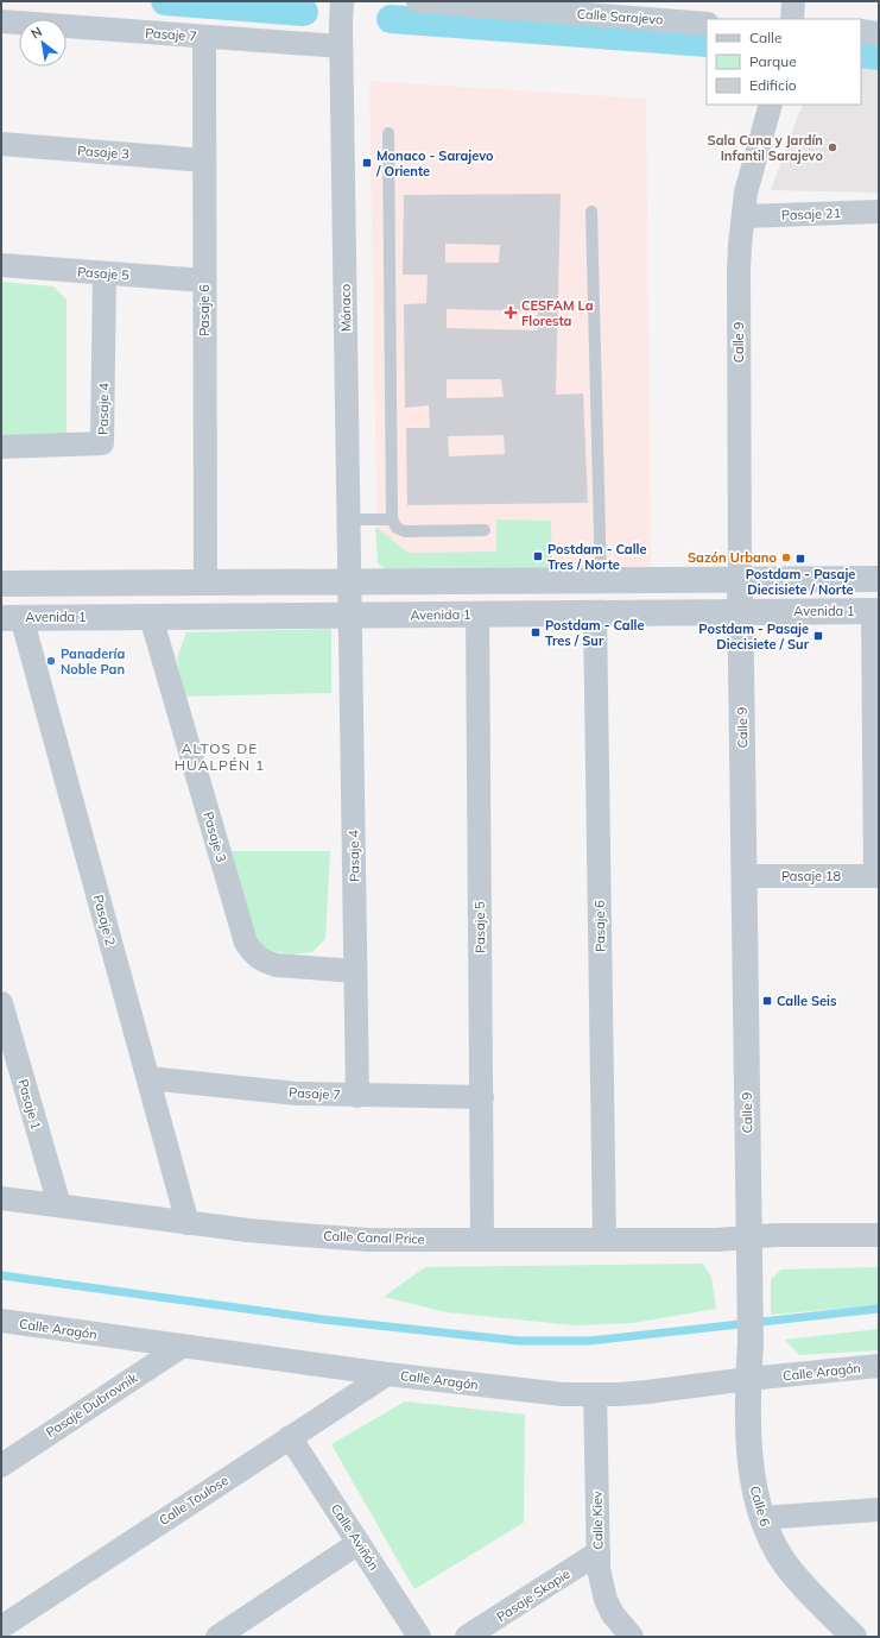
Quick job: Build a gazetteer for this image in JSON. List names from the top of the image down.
{
  "streets": {
    "street": [
      "Calle Sarajevo",
      "Pasaje 7",
      "Pasaje 3",
      "Pasaje 21",
      "Pasaje 5",
      "Mónaco",
      "Pasaje 6",
      "Calle 9",
      "Pasaje 4",
      "Avenida 1",
      "Pasaje 18",
      "Pasaje 2",
      "Pasaje 1",
      "Calle Canal Price",
      "Calle Aragón",
      "Pasaje Dubrovnik",
      "Calle Toulose",
      "Calle 6",
      "Calle Kiev",
      "Calle Aviñón",
      "Pasaje Skopie"
    ]
  },
  "crossings": [
    ["Pasaje 7", "Pasaje 5"],
    ["Pasaje 7", "Mónaco"],
    ["Pasaje 7", "Pasaje 6"],
    ["Pasaje 7", "Pasaje 4"],
    ["Pasaje 7", "Pasaje 2"],
    ["Pasaje 3", "Pasaje 6"],
    ["Pasaje 3", "Pasaje 4"],
    ["Pasaje 3", "Avenida 1"],
    ["Pasaje 21", "Calle 9"],
    ["Pasaje 5", "Pasaje 6"],
    ["Pasaje 5", "Pasaje 4"],
    ["Pasaje 5", "Avenida 1"],
    ["Pasaje 5", "Calle Canal Price"],
    ["Mónaco", "Pasaje 4"],
    ["Mónaco", "Avenida 1"],
    ["Pasaje 6", "Avenida 1"],
    ["Pasaje 6", "Calle Canal Price"],
    ["Calle 9", "Avenida 1"],
    ["Calle 9", "Pasaje 18"],
    ["Calle 9", "Calle Canal Price"],
    ["Calle 9", "Calle 6"],
    ["Pasaje 4", "Avenida 1"],
    ["Avenida 1", "Pasaje 2"],
    ["Pasaje 2", "Calle Canal Price"],
    ["Pasaje 1", "Calle Canal Price"],
    ["Calle Aragón", "Pasaje Dubrovnik"],
    ["Calle Aragón", "Calle Toulose"],
    ["Calle Aragón", "Calle 6"],
    ["Calle Aragón", "Calle Kiev"],
    ["Calle Toulose", "Calle Aviñón"],
    ["Calle Kiev", "Pasaje Skopie"]
  ],
  "districts": ["ALTOS DE HUALPÉN 1"],
  "places": {
    "other": ["Sala Cuna y Jardín Infantil Sarajevo", "Sazón Urbano", "Panadería Noble Pan"],
    "transit": [
      "Monaco - Sarajevo / Oriente",
      "Postdam - Calle Tres / Norte",
      "Postdam - Pasaje Diecisiete / Norte",
      "Postdam - Calle Tres / Sur",
      "Postdam - Pasaje Diecisiete / Sur",
      "Calle Seis"
    ],
    "health": ["CESFAM La Floresta"]
  },
  "legend": ["Calle", "Parque", "Edificio"],
  "north": "top left"
}
